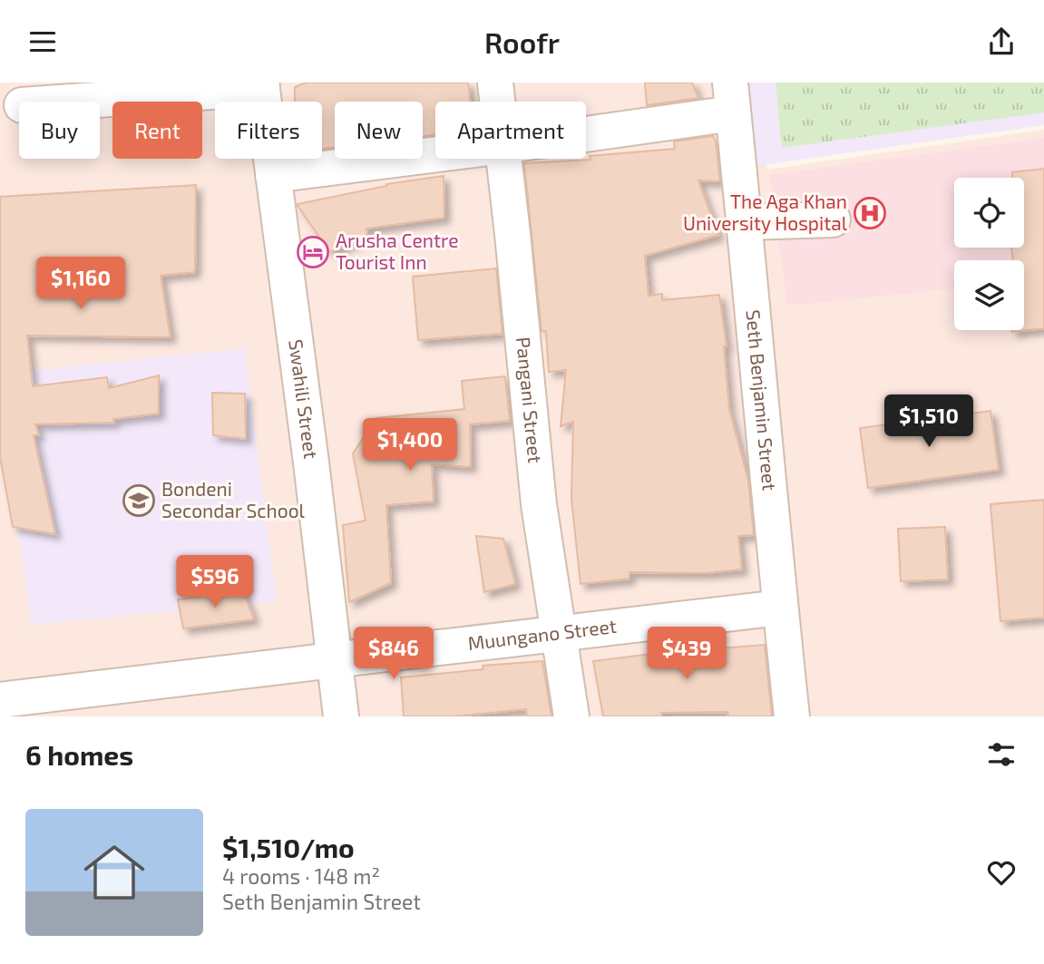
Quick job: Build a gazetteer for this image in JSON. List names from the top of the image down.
{
  "streets": {
    "street": [
      "Swahili Street",
      "Pangani Street",
      "Seth Benjamin Street",
      "Muungano Street"
    ]
  },
  "crossings": [
    ["Swahili Street", "Muungano Street"],
    ["Pangani Street", "Muungano Street"],
    ["Seth Benjamin Street", "Muungano Street"]
  ],
  "places": {
    "hospital": ["The Aga Khan University Hospital"],
    "hotel": ["Arusha Centre Tourist Inn"],
    "school or university": ["Bondeni Secondar School"]
  },
  "page": {
    "header": "Roofr",
    "chip": [
      "Buy",
      "Rent",
      "Filters",
      "New",
      "Apartment"
    ],
    "price": [
      "$1,160",
      "$1,510",
      "$1,400",
      "$596",
      "$846",
      "$439"
    ],
    "heading": "6 homes",
    "list": [
      {
        "name": "$1,510/mo",
        "note": "4 rooms · 148 m² · Seth Benjamin Street"
      }
    ]
  }
}
